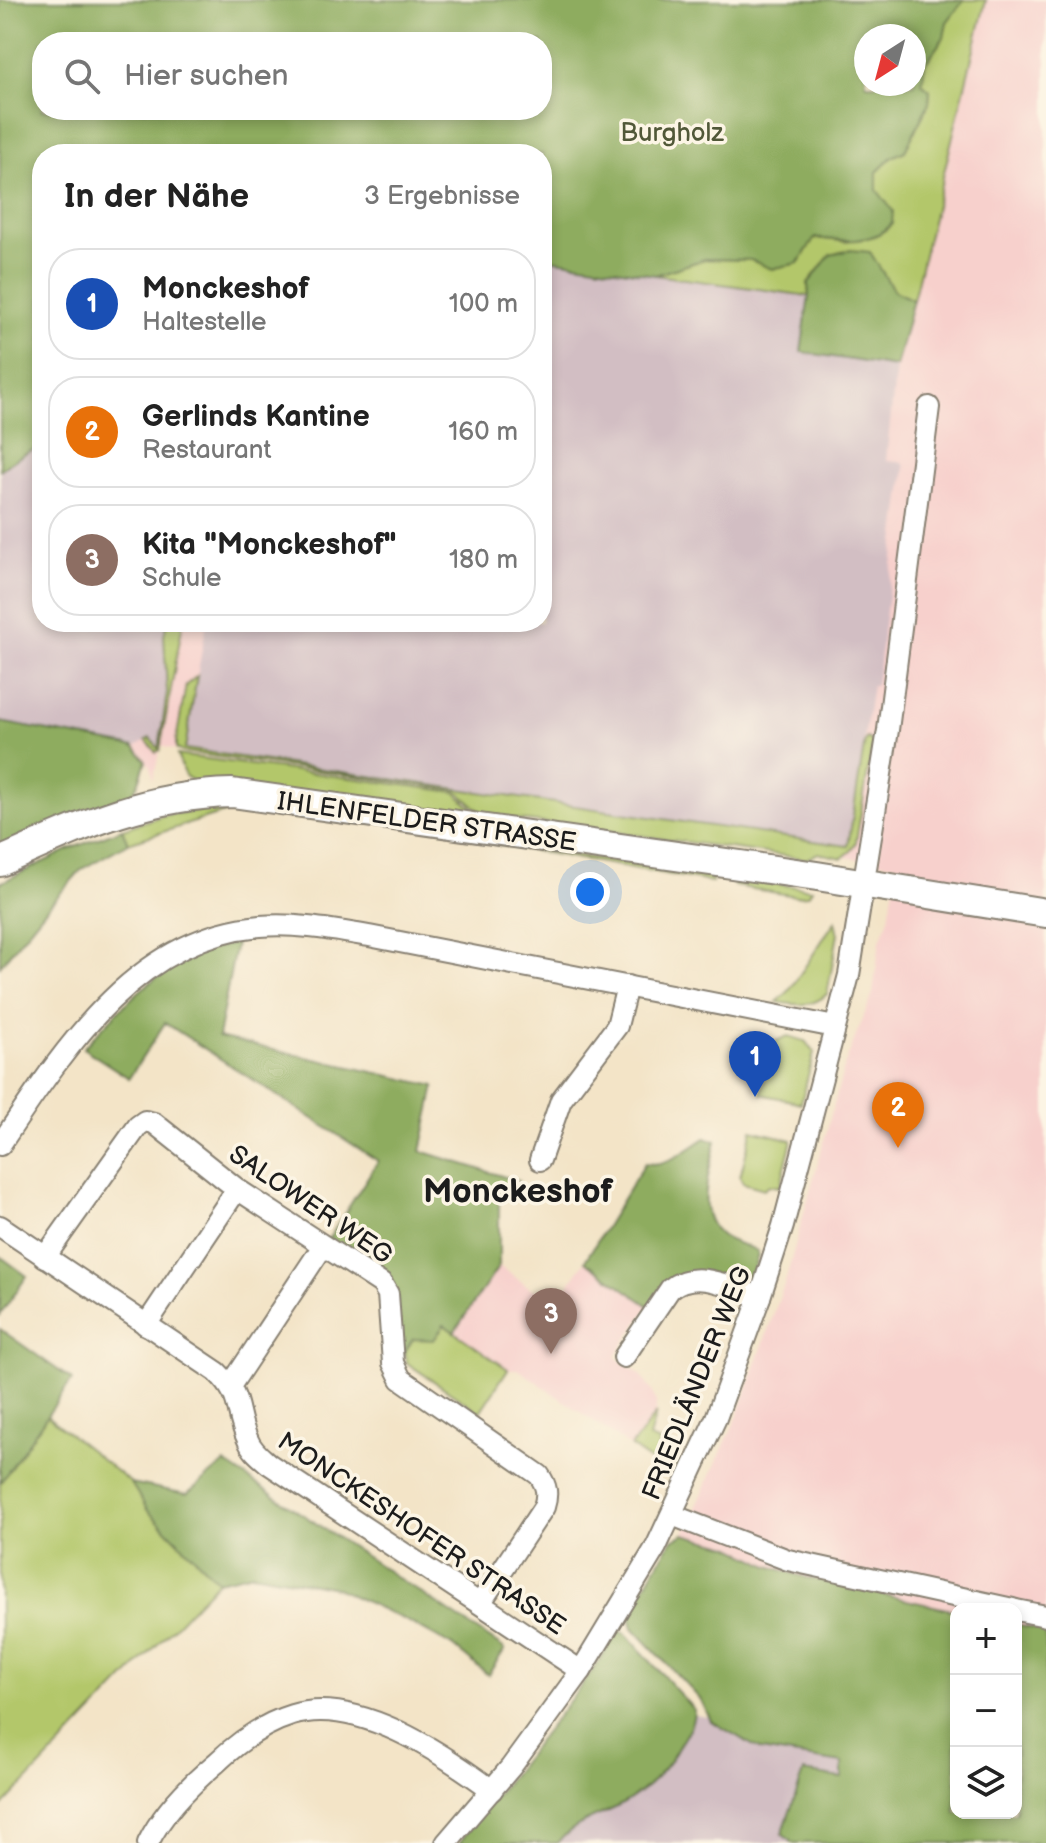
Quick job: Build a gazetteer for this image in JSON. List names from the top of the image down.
{
  "streets": {
    "main road": ["IHLENFELDER STRASSE"],
    "street": ["SALOWER WEG", "FRIEDLÄNDER WEG", "MONCKESHOFER STRASSE"]
  },
  "crossings": [
    ["IHLENFELDER STRASSE", "FRIEDLÄNDER WEG"],
    ["SALOWER WEG", "MONCKESHOFER STRASSE"],
    ["FRIEDLÄNDER WEG", "MONCKESHOFER STRASSE"]
  ],
  "districts": ["Monckeshof"],
  "parks": ["Burgholz"],
  "north": "bottom left",
  "page": {
    "search": "Hier suchen",
    "heading": ["In der Nähe", "3 Ergebnisse"],
    "list": [
      {
        "mark": "1",
        "name": "Monckeshof",
        "note": "Haltestelle",
        "value": "100 m"
      },
      {
        "mark": "2",
        "name": "Gerlinds Kantine",
        "note": "Restaurant",
        "value": "160 m"
      },
      {
        "mark": "3",
        "name": "Kita \"Monckeshof\"",
        "note": "Schule",
        "value": "180 m"
      }
    ],
    "pins": ["1", "2", "3"],
    "map_buttons": ["+", "−"]
  }
}
